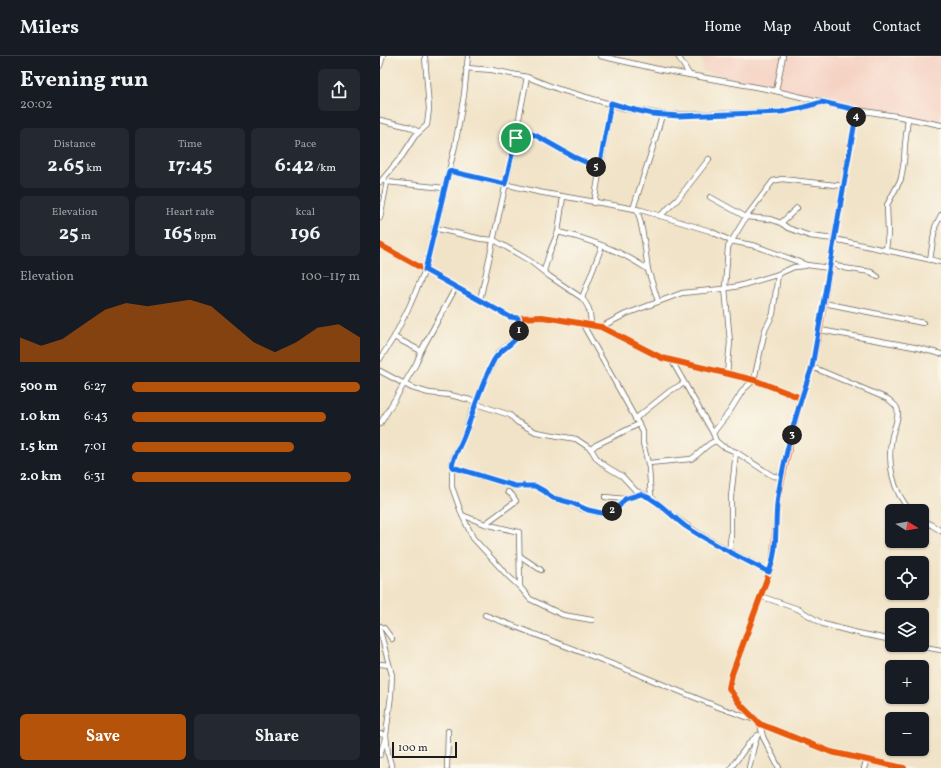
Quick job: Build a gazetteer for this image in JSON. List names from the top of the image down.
{
  "scale_bar": "100 m",
  "north": "right",
  "page": {
    "header": "Milers",
    "nav": [
      "Home",
      "Map",
      "About",
      "Contact"
    ],
    "heading": ["Evening run", "20:02"],
    "pins": [
      "4",
      "5",
      "1",
      "3",
      "2"
    ],
    "stats": [
      ["Distance", "2.65 km"],
      ["Time", "17:45"],
      ["Pace", "6:42 /km"],
      ["Elevation", "25 m"],
      ["Heart rate", "165 bpm"],
      ["kcal", "196"]
    ],
    "chart": ["Elevation", "100–117 m"],
    "list": [
      {
        "name": "500 m",
        "note": "6:27"
      },
      {
        "name": "1.0 km",
        "note": "6:43"
      },
      {
        "name": "1.5 km",
        "note": "7:01"
      },
      {
        "name": "2.0 km",
        "note": "6:31"
      }
    ],
    "map_buttons": ["+", "−"],
    "buttons": ["Save", "Share"],
    "scale": "100 m"
  }
}
